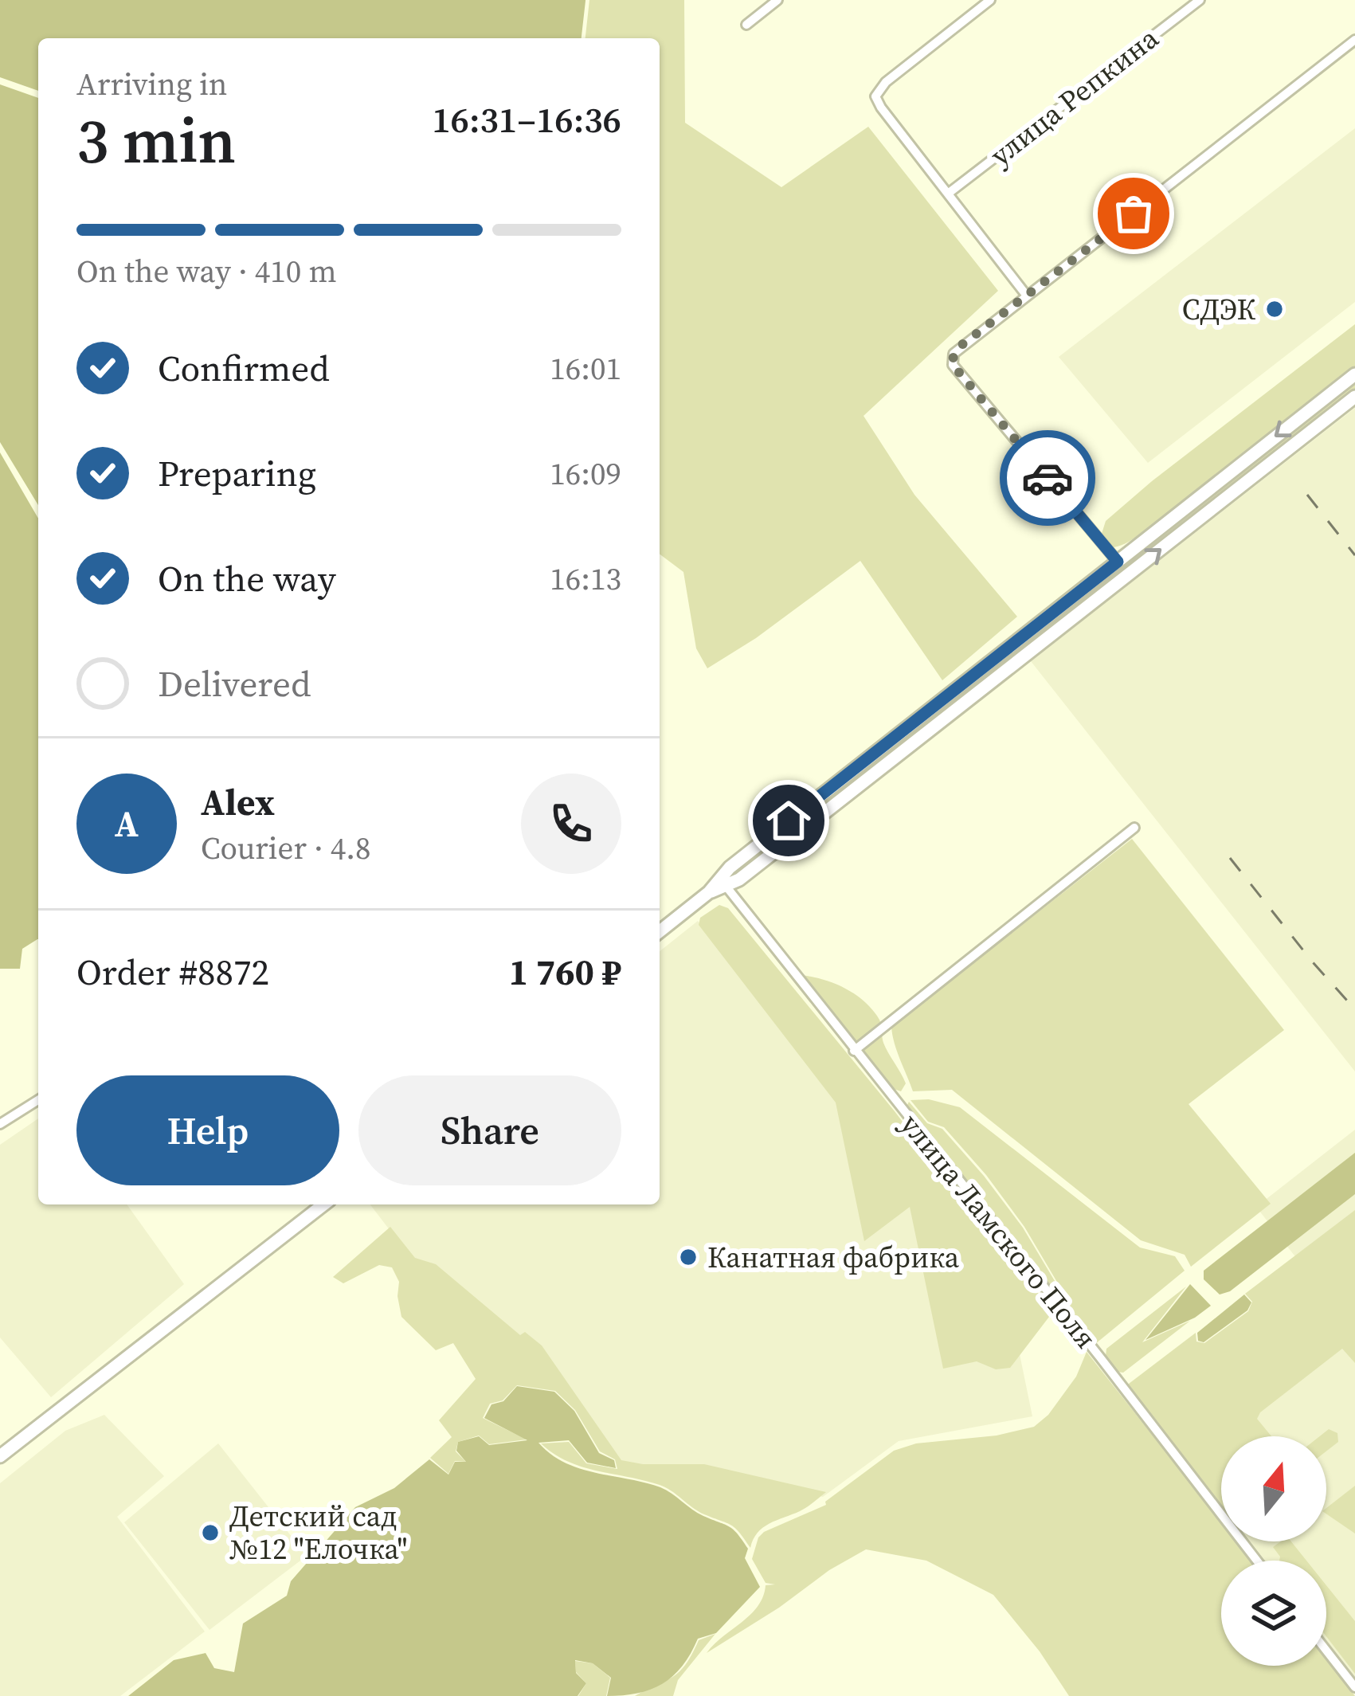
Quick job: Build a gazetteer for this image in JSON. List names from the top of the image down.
{
  "streets": {
    "street": ["улица Репкина", "улица Ламского Поля"]
  },
  "places": ["СДЭК", "Канатная фабрика", "Детский сад №12 \"Елочка\""],
  "north": "top",
  "page": {
    "heading": ["3 min", "Arriving in", "16:31–16:36"],
    "panel": [
      "Alex",
      "Courier · 4.8",
      "Order #8872",
      "1 760 ₽"
    ],
    "bar": "On the way · 410 m",
    "list": [
      ["Confirmed", "16:01"],
      ["Preparing", "16:09"],
      ["On the way", "16:13"],
      "Delivered"
    ],
    "round": "A",
    "buttons": ["Help", "Share"]
  }
}
